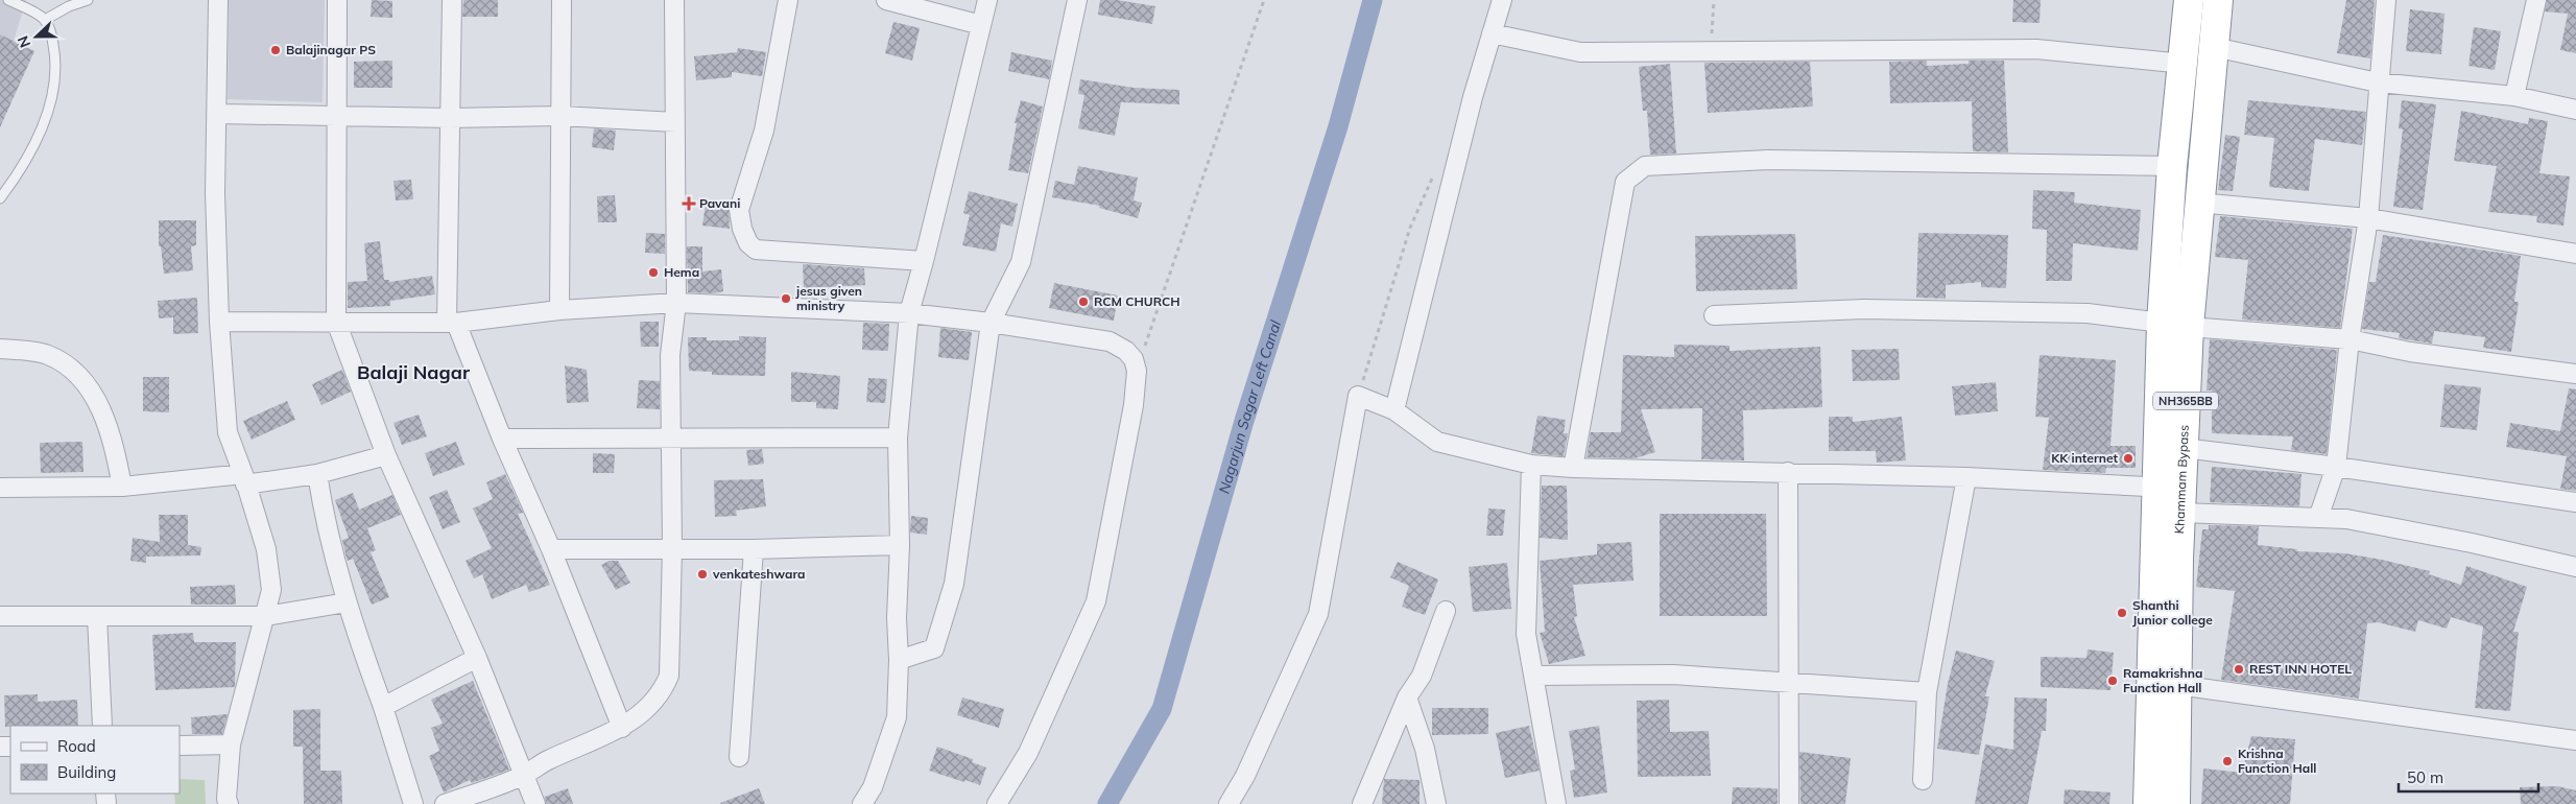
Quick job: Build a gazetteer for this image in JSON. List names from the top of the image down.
{
  "streets": {
    "highway": ["NH365BB", "Khammam Bypass"]
  },
  "districts": ["Balaji Nagar"],
  "water": ["Nagarjun Sagar Left Canal"],
  "places": {
    "other": [
      "Balajinagar PS",
      "Hema",
      "jesus given ministry",
      "RCM CHURCH",
      "KK internet",
      "venkateshwara",
      "Shanthi Junior college",
      "REST INN HOTEL",
      "Ramakrishna Function Hall",
      "Krishna Function Hall"
    ],
    "health": ["Pavani"]
  },
  "legend": ["Road", "Building"],
  "scale_bar": "50 m",
  "north": "left"
}
